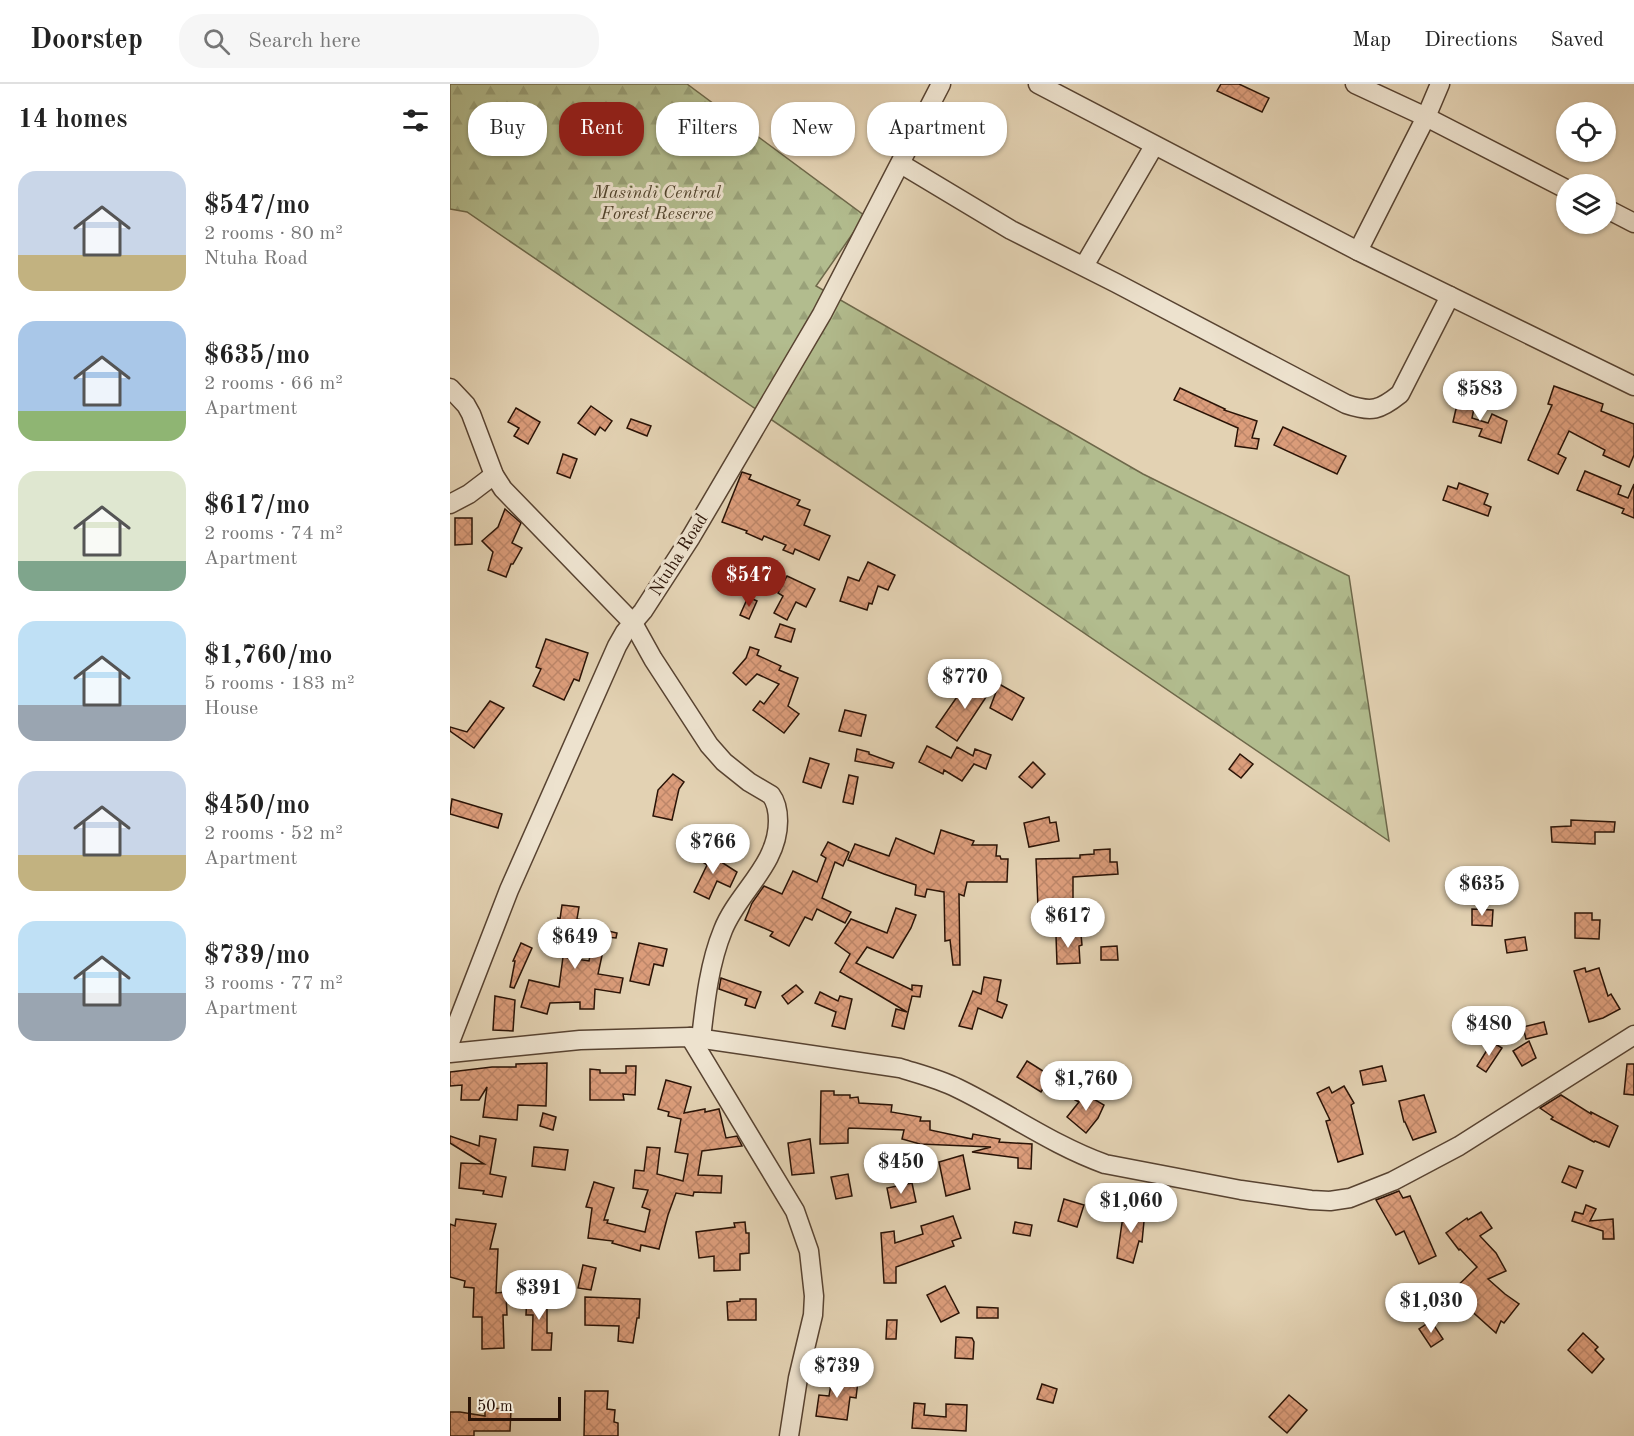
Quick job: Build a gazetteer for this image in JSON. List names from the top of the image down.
{
  "streets": {
    "street": ["Ntuha Road"]
  },
  "parks": ["Masindi Central Forest Reserve"],
  "scale_bar": "50 m",
  "page": {
    "header": "Doorstep",
    "search": "Search here",
    "nav": ["Map", "Directions", "Saved"],
    "heading": "14 homes",
    "chip": [
      "Buy",
      "Rent",
      "Filters",
      "New",
      "Apartment"
    ],
    "list": [
      {
        "name": "$547/mo",
        "note": "2 rooms · 80 m² · Ntuha Road"
      },
      {
        "name": "$635/mo",
        "note": "2 rooms · 66 m² · Apartment"
      },
      {
        "name": "$617/mo",
        "note": "2 rooms · 74 m² · Apartment"
      },
      {
        "name": "$1,760/mo",
        "note": "5 rooms · 183 m² · House"
      },
      {
        "name": "$450/mo",
        "note": "2 rooms · 52 m² · Apartment"
      },
      {
        "name": "$739/mo",
        "note": "3 rooms · 77 m² · Apartment"
      }
    ],
    "price": [
      "$583",
      "$547",
      "$770",
      "$766",
      "$635",
      "$617",
      "$649",
      "$480",
      "$1,760",
      "$450",
      "$1,060",
      "$391",
      "$1,030",
      "$739"
    ],
    "scale": "50 m"
  }
}
